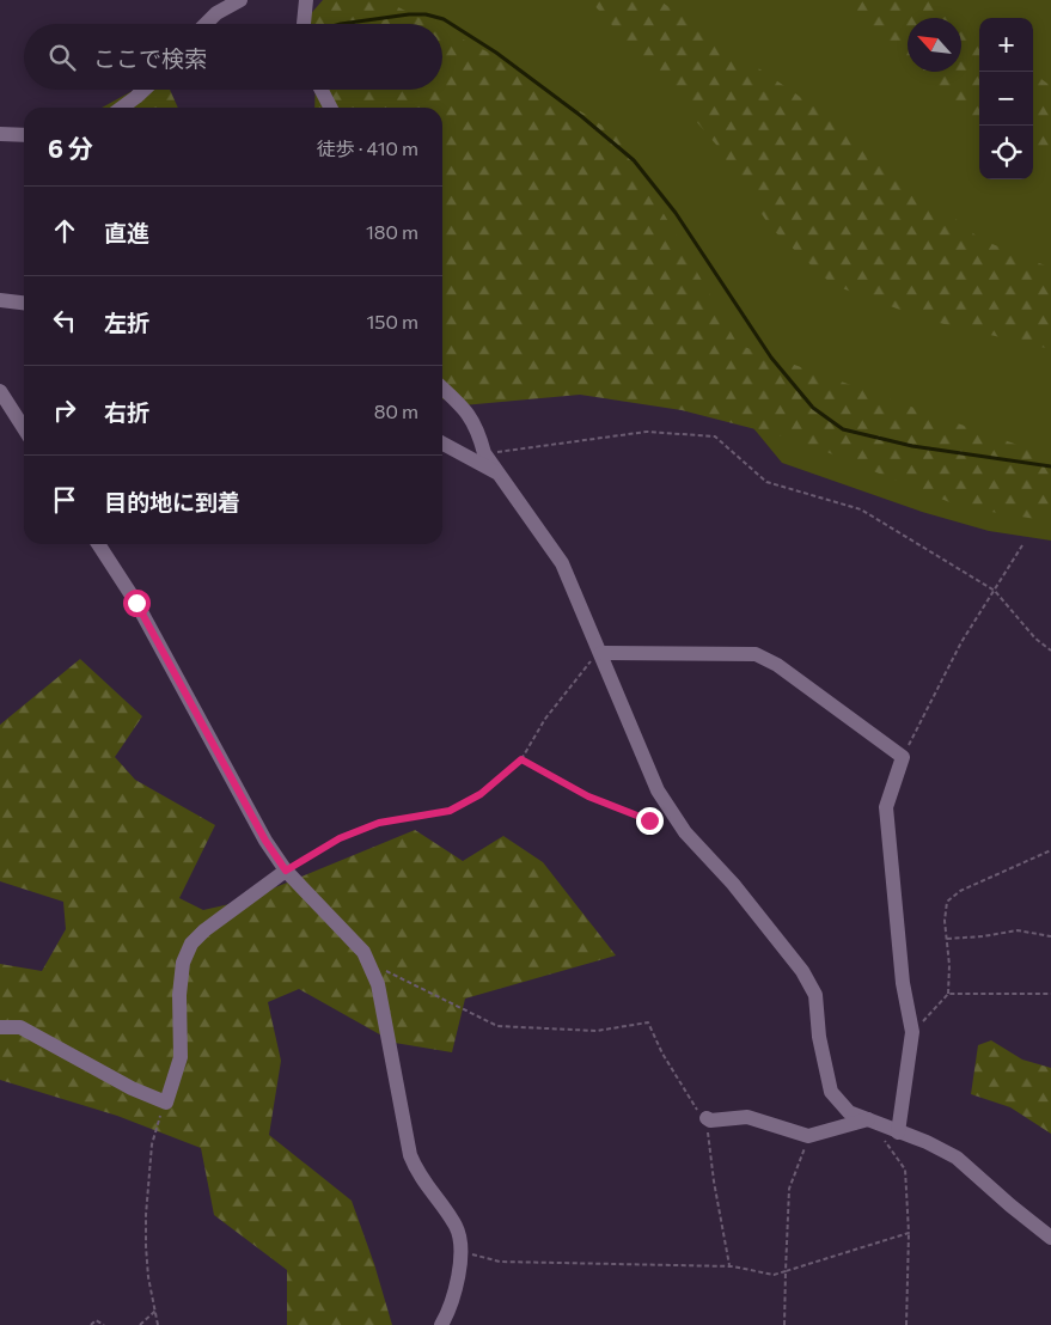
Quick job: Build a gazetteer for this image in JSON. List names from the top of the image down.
{
  "north": "top left",
  "page": {
    "map_buttons": ["+", "−"],
    "search": "ここで検索",
    "heading": ["6 分", "徒歩 · 410 m"],
    "list": [
      ["直進", "180 m"],
      ["左折", "150 m"],
      ["右折", "80 m"],
      "目的地に到着"
    ]
  }
}
